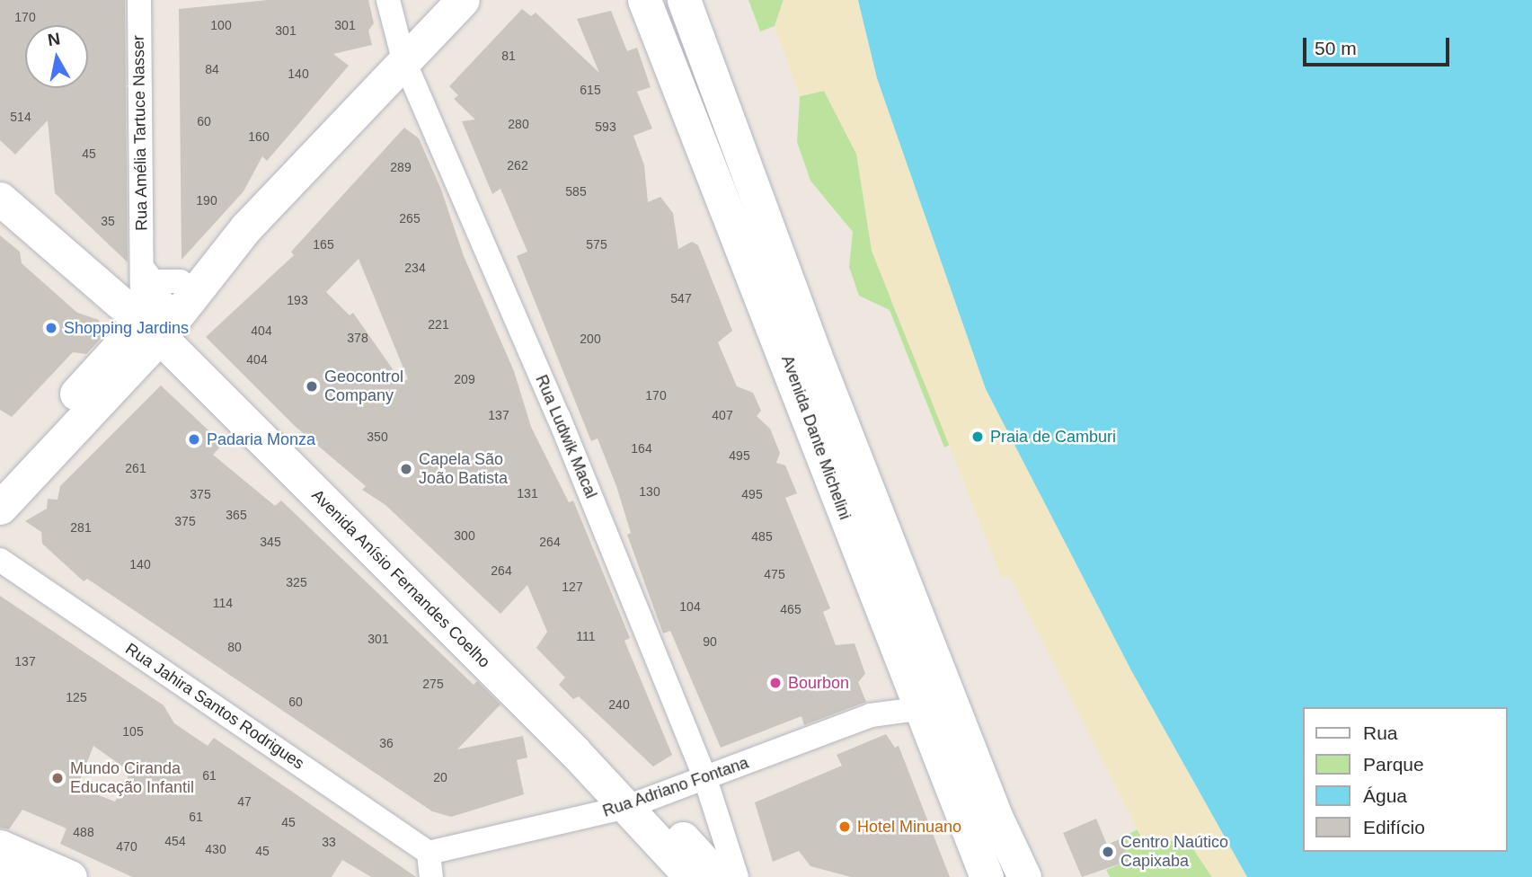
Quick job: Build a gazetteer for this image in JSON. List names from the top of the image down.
{
  "streets": {
    "street": [
      "Rua Amélia Tartuce Nasser",
      "Rua Ludwik Macal",
      "Avenida Dante Michelini",
      "Avenida Anísio Fernandes Coelho",
      "Rua Jahira Santos Rodrigues",
      "Rua Adriano Fontana"
    ]
  },
  "crossings": [
    ["Rua Amélia Tartuce Nasser", "Avenida Anísio Fernandes Coelho"],
    ["Rua Ludwik Macal", "Rua Adriano Fontana"],
    ["Avenida Dante Michelini", "Rua Adriano Fontana"],
    ["Avenida Anísio Fernandes Coelho", "Rua Adriano Fontana"],
    ["Rua Jahira Santos Rodrigues", "Rua Adriano Fontana"]
  ],
  "places": [
    "Shopping Jardins",
    "Geocontrol Company",
    "Praia de Camburi",
    "Padaria Monza",
    "Capela São João Batista",
    "Bourbon",
    "Mundo Ciranda Educação Infantil",
    "Hotel Minuano",
    "Centro Naútico Capixaba"
  ],
  "house_numbers": [
    "170",
    "100",
    "301",
    "301",
    "81",
    "84",
    "140",
    "615",
    "514",
    "60",
    "280",
    "593",
    "160",
    "45",
    "262",
    "289",
    "585",
    "190",
    "265",
    "35",
    "165",
    "575",
    "234",
    "547",
    "193",
    "221",
    "404",
    "378",
    "200",
    "404",
    "209",
    "170",
    "137",
    "407",
    "350",
    "164",
    "495",
    "261",
    "130",
    "131",
    "375",
    "495",
    "365",
    "375",
    "281",
    "300",
    "485",
    "345",
    "264",
    "140",
    "264",
    "475",
    "325",
    "127",
    "114",
    "104",
    "465",
    "111",
    "301",
    "90",
    "80",
    "137",
    "275",
    "125",
    "60",
    "240",
    "105",
    "36",
    "61",
    "20",
    "47",
    "61",
    "45",
    "488",
    "454",
    "33",
    "470",
    "430",
    "45"
  ],
  "legend": [
    "Rua",
    "Parque",
    "Água",
    "Edifício"
  ],
  "scale_bar": "50 m",
  "north": "top"
}
